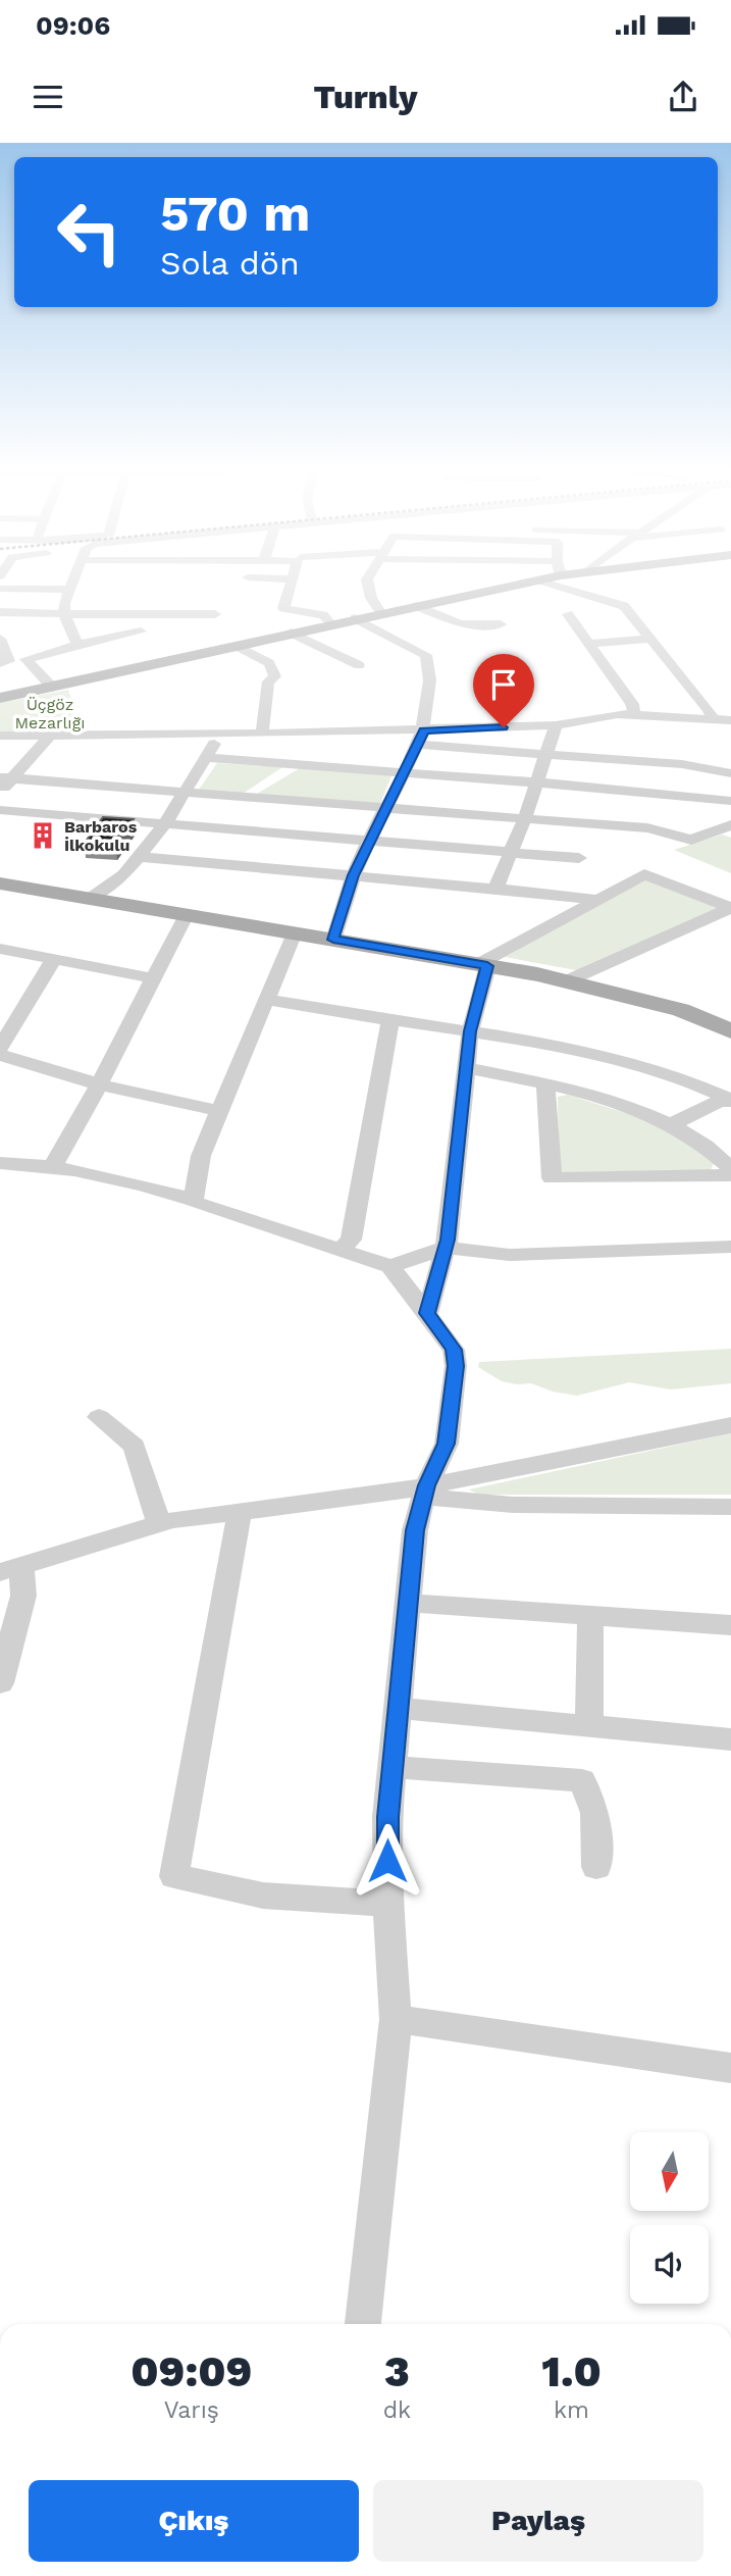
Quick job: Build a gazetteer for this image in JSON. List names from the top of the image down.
{
  "parks": ["Üçgöz Mezarlığı"],
  "places": {
    "building": ["Barbaros İlkokulu"]
  },
  "north": "bottom",
  "page": {
    "status": "09:06",
    "header": "Turnly",
    "turn": ["570 m", "Sola dön"],
    "eta": [
      "09:09",
      "Varış",
      "3",
      "dk",
      "1.0",
      "km"
    ],
    "buttons": ["Çıkış", "Paylaş"]
  }
}
